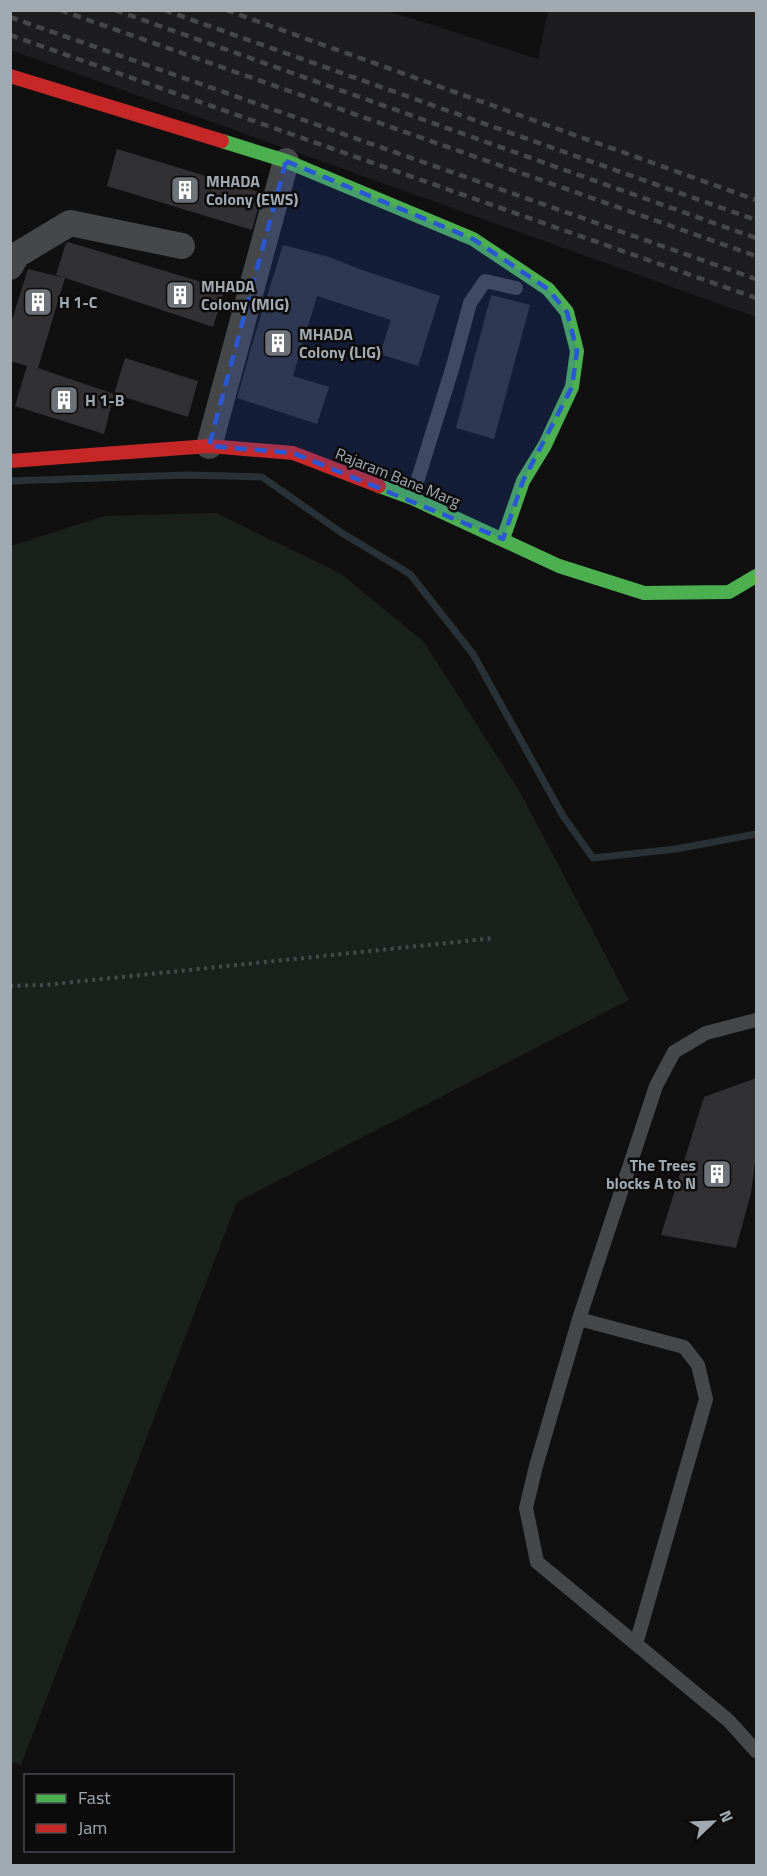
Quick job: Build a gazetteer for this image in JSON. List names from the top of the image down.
{
  "streets": {
    "street": ["Rajaram Bane Marg"]
  },
  "places": {
    "building": [
      "MHADA Colony (EWS)",
      "MHADA Colony (MIG)",
      "H 1-C",
      "MHADA Colony (LIG)",
      "H 1-B",
      "The Trees blocks A to N"
    ]
  },
  "legend": ["Fast", "Jam"],
  "north": "top right"
}
